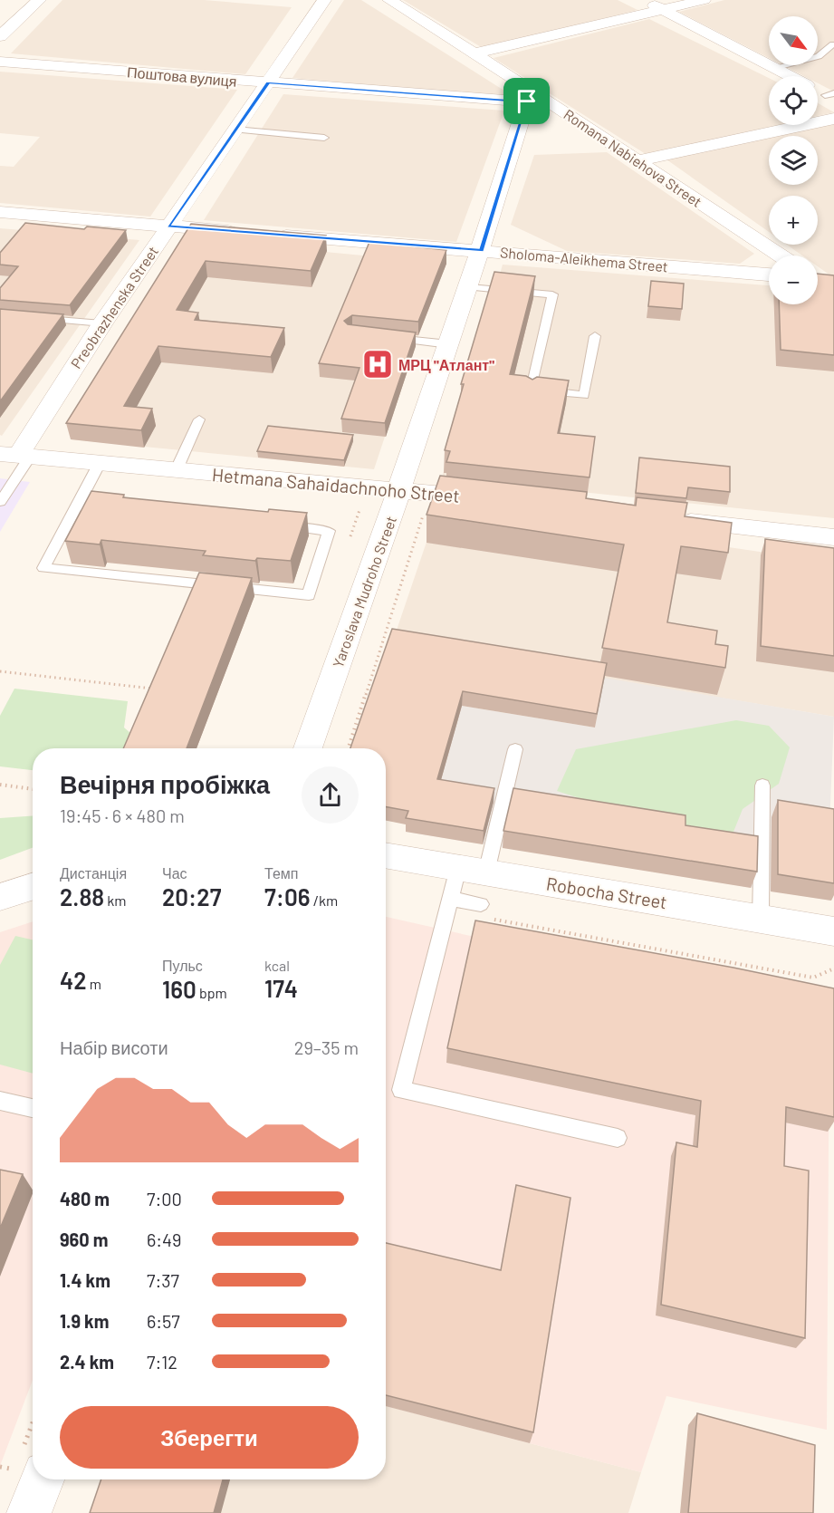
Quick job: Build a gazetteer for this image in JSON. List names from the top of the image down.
{
  "streets": {
    "street": [
      "Поштова вулиця",
      "Romana Nabiehova Street",
      "Sholoma-Aleikhema Street",
      "Preobrazhenska Street",
      "Hetmana Sahaidachnoho Street",
      "Yaroslava Mudroho Street",
      "Robocha Street"
    ]
  },
  "crossings": [
    ["Поштова вулиця", "Romana Nabiehova Street"],
    ["Поштова вулиця", "Preobrazhenska Street"],
    ["Поштова вулиця", "Yaroslava Mudroho Street"],
    ["Romana Nabiehova Street", "Yaroslava Mudroho Street"],
    ["Sholoma-Aleikhema Street", "Yaroslava Mudroho Street"],
    ["Preobrazhenska Street", "Hetmana Sahaidachnoho Street"],
    ["Hetmana Sahaidachnoho Street", "Yaroslava Mudroho Street"]
  ],
  "places": {
    "hospital": ["МРЦ \"Атлант\""]
  },
  "north": "bottom right",
  "page": {
    "map_buttons": ["+", "−"],
    "heading": ["Вечірня пробіжка", "19:45 · 6 × 480 m"],
    "stats": [
      ["Дистанція", "2.88 km"],
      ["Час", "20:27"],
      ["Темп", "7:06 /km"],
      ["42 m"],
      ["Пульс", "160 bpm"],
      ["kcal", "174"]
    ],
    "chart": ["Набір висоти", "29–35 m"],
    "list": [
      {
        "name": "480 m",
        "note": "7:00"
      },
      {
        "name": "960 m",
        "note": "6:49"
      },
      {
        "name": "1.4 km",
        "note": "7:37"
      },
      {
        "name": "1.9 km",
        "note": "6:57"
      },
      {
        "name": "2.4 km",
        "note": "7:12"
      }
    ],
    "buttons": "Зберегти"
  }
}
